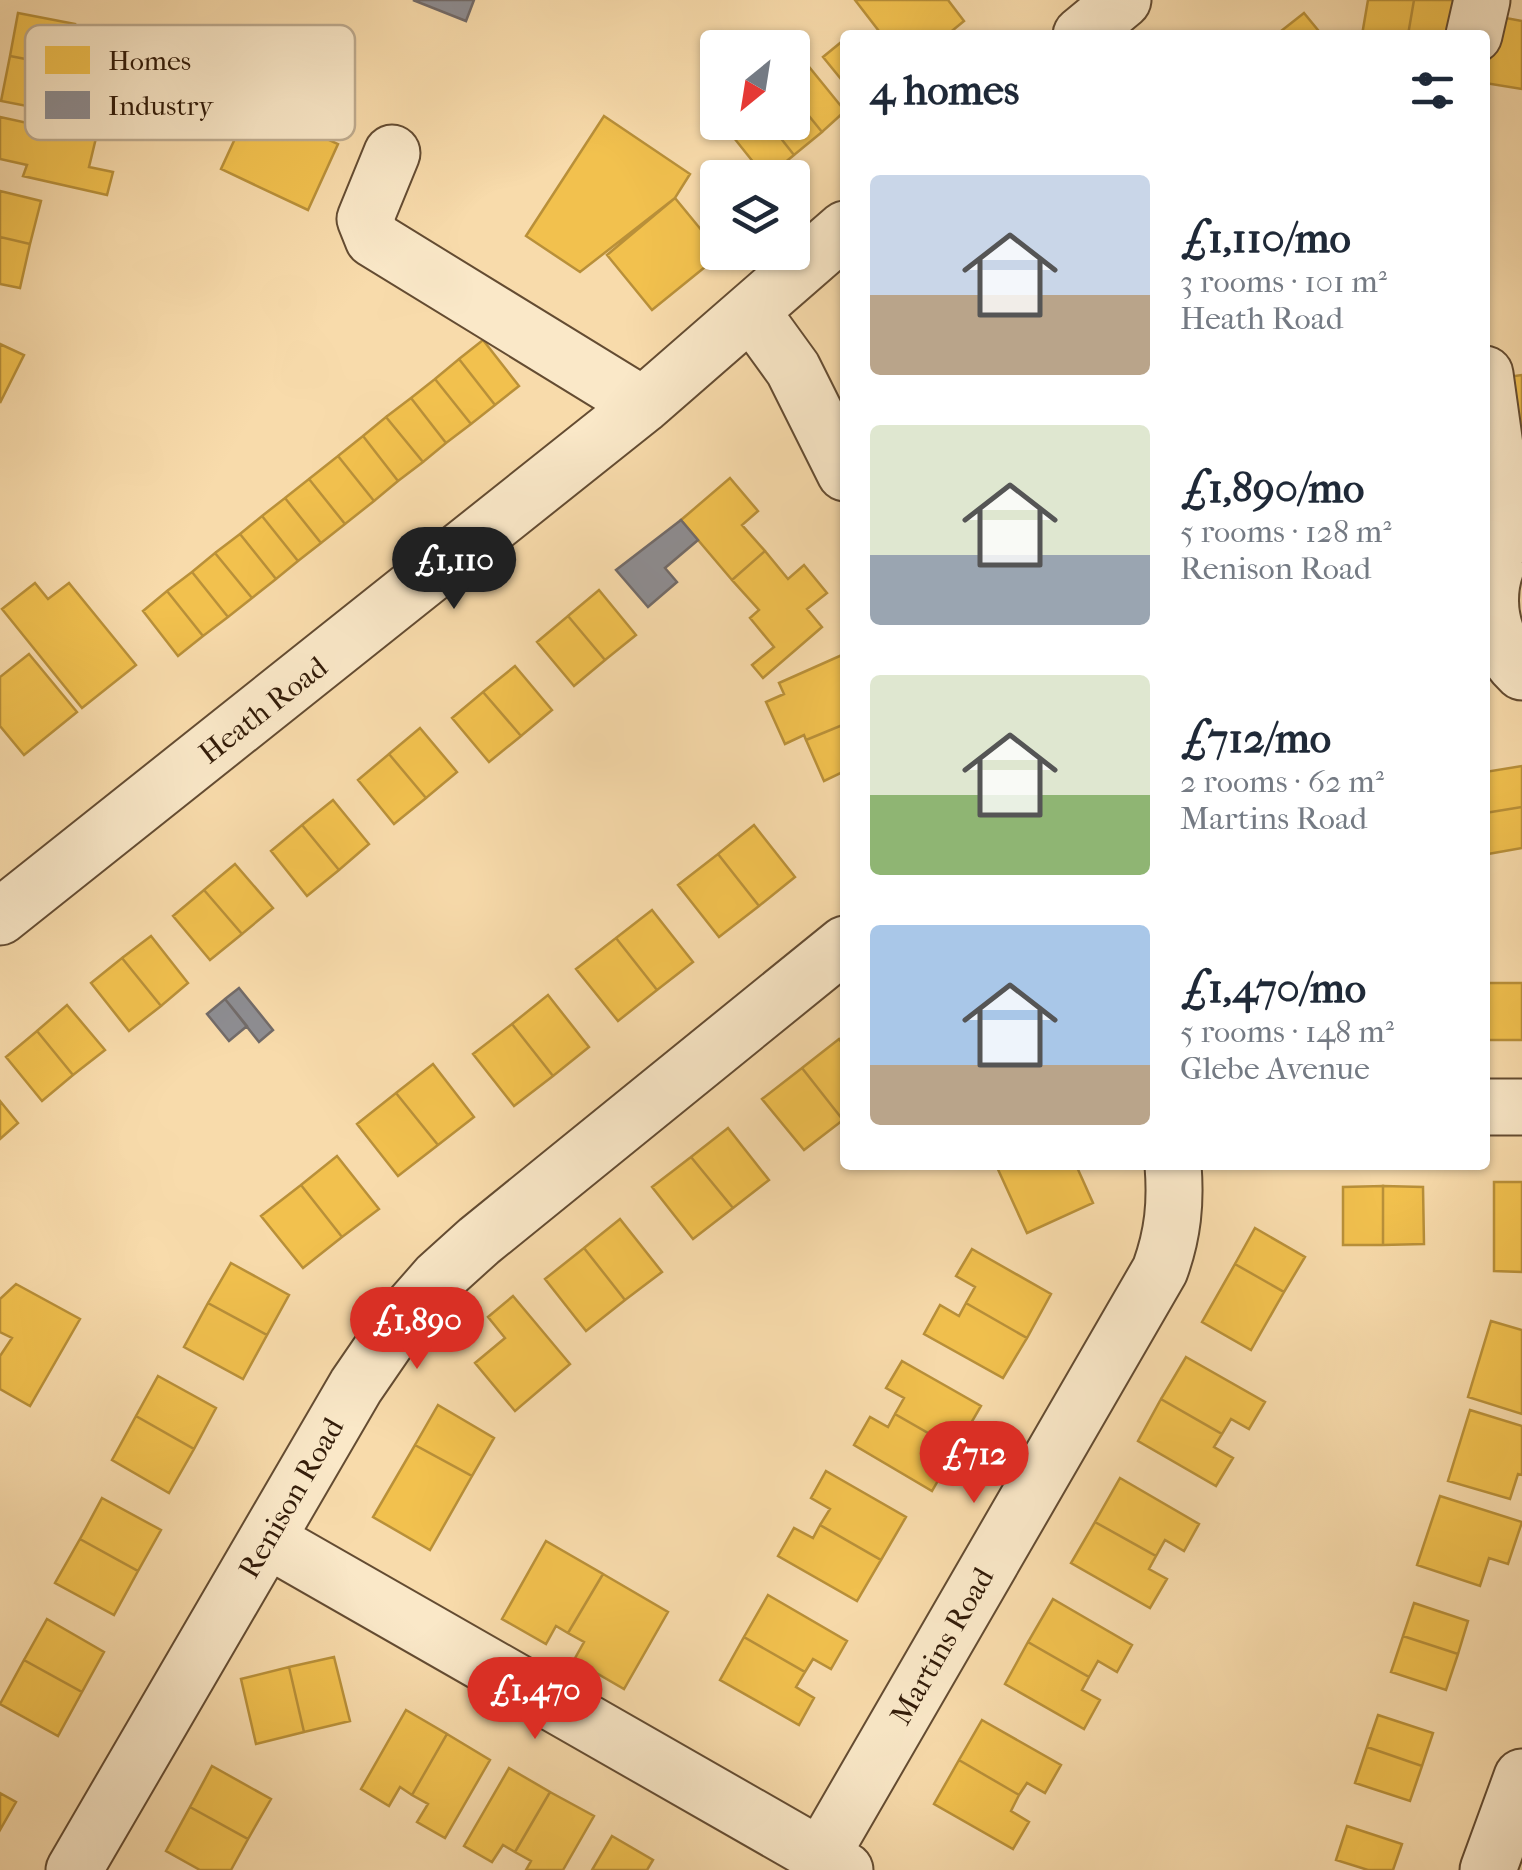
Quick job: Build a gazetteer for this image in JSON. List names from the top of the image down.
{
  "streets": {
    "street": ["Heath Road", "Renison Road", "Martins Road"]
  },
  "legend": ["Homes", "Industry"],
  "north": "bottom left",
  "page": {
    "heading": "4 homes",
    "list": [
      {
        "name": "£1,110/mo",
        "note": "3 rooms · 101 m² · Heath Road"
      },
      {
        "name": "£1,890/mo",
        "note": "5 rooms · 128 m² · Renison Road"
      },
      {
        "name": "£712/mo",
        "note": "2 rooms · 62 m² · Martins Road"
      },
      {
        "name": "£1,470/mo",
        "note": "5 rooms · 148 m² · Glebe Avenue"
      }
    ],
    "price": [
      "£1,110",
      "£1,890",
      "£712",
      "£1,470"
    ]
  }
}
